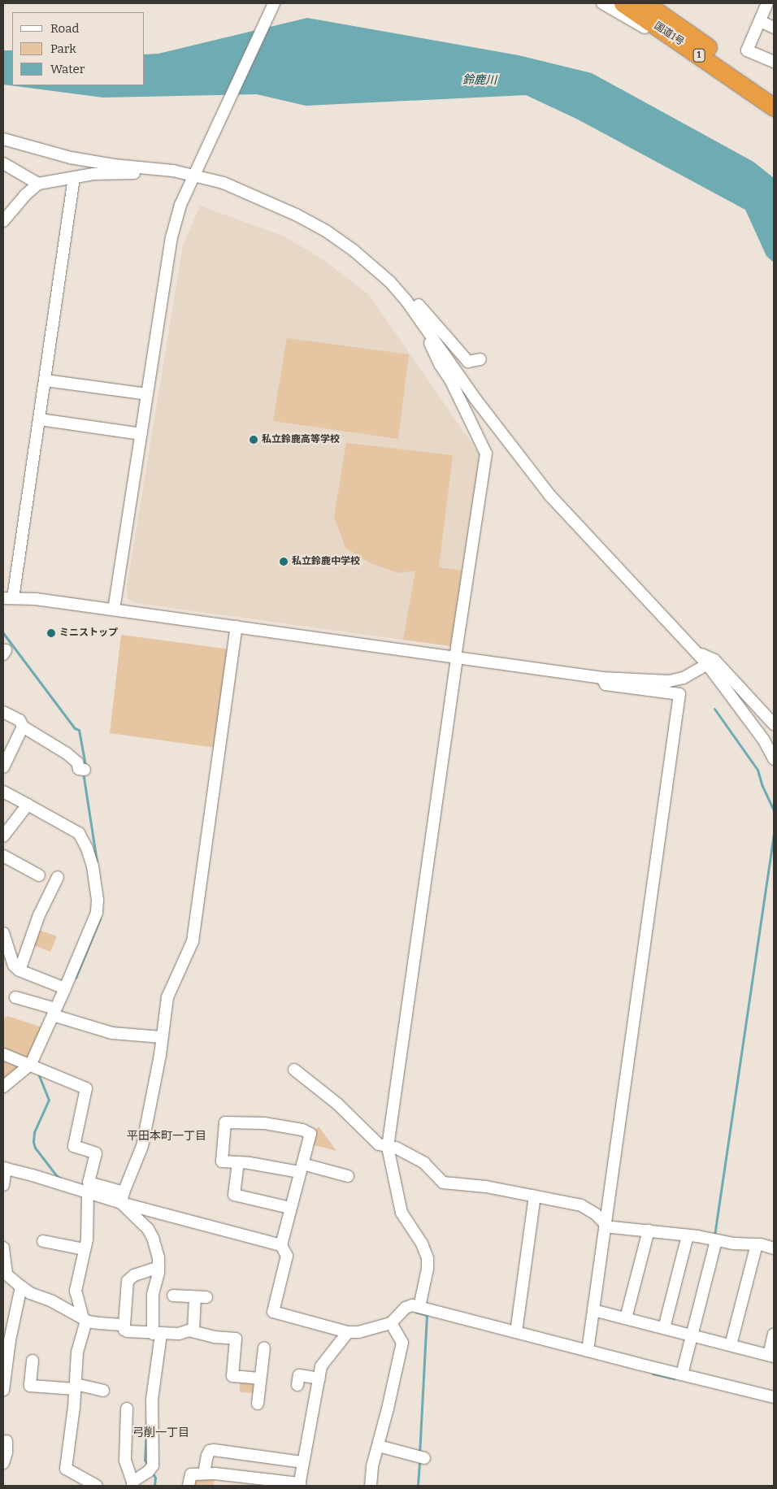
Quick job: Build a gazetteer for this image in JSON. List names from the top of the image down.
{
  "streets": {
    "highway": ["国道1号", "1"]
  },
  "districts": ["平田本町一丁目", "弓削一丁目"],
  "water": ["鈴鹿川"],
  "places": ["私立鈴鹿高等学校", "私立鈴鹿中学校", "ミニストップ"],
  "legend": ["Road", "Park", "Water"]
}
